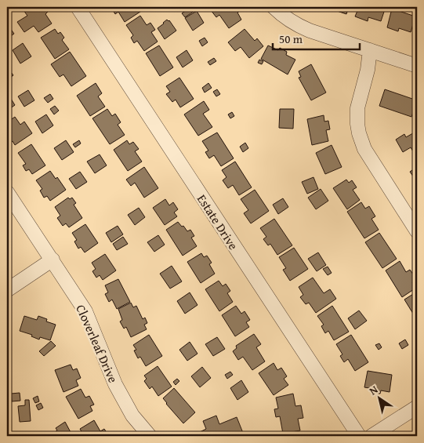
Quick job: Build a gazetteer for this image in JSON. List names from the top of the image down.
{
  "streets": {
    "street": ["Estate Drive", "Cloverleaf Drive"]
  },
  "scale_bar": "50 m",
  "north": "top left"
}
